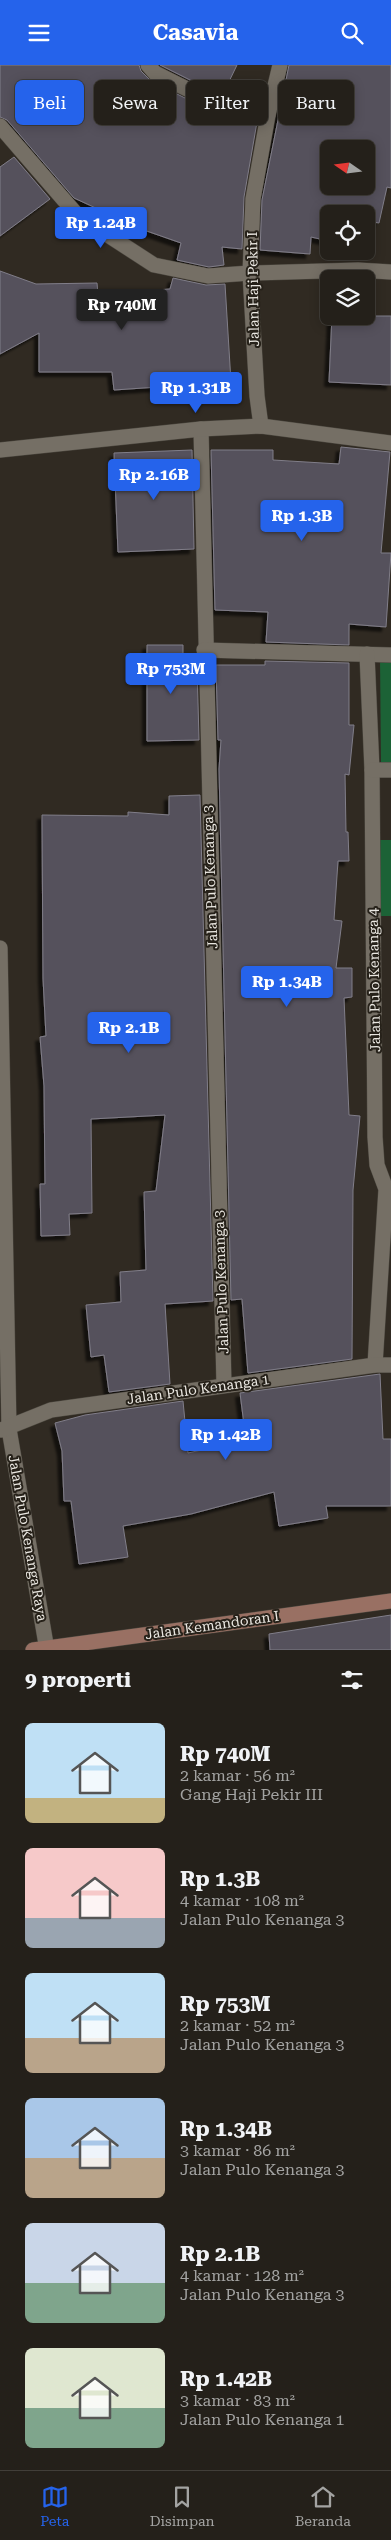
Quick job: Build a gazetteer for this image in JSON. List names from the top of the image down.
{
  "streets": {
    "street": [
      "Jalan Haji Pekir I",
      "Jalan Pulo Kenanga 3",
      "Jalan Pulo Kenanga 4",
      "Jalan Pulo Kenanga 1",
      "Jalan Pulo Kenanga Raya",
      "Jalan Kemandoran I"
    ]
  },
  "crossings": [
    ["Jalan Pulo Kenanga 3", "Jalan Pulo Kenanga 1"],
    ["Jalan Pulo Kenanga 4", "Jalan Pulo Kenanga 1"],
    ["Jalan Pulo Kenanga 1", "Jalan Pulo Kenanga Raya"],
    ["Jalan Pulo Kenanga Raya", "Jalan Kemandoran I"]
  ],
  "north": "left",
  "page": {
    "header": "Casavia",
    "chip": [
      "Beli",
      "Sewa",
      "Filter",
      "Baru"
    ],
    "price": [
      "Rp 1.24B",
      "Rp 740M",
      "Rp 1.31B",
      "Rp 2.16B",
      "Rp 1.3B",
      "Rp 753M",
      "Rp 1.34B",
      "Rp 2.1B",
      "Rp 1.42B"
    ],
    "heading": "9 properti",
    "list": [
      {
        "name": "Rp 740M",
        "note": "2 kamar · 56 m² · Gang Haji Pekir III"
      },
      {
        "name": "Rp 1.3B",
        "note": "4 kamar · 108 m² · Jalan Pulo Kenanga 3"
      },
      {
        "name": "Rp 753M",
        "note": "2 kamar · 52 m² · Jalan Pulo Kenanga 3"
      },
      {
        "name": "Rp 1.34B",
        "note": "3 kamar · 86 m² · Jalan Pulo Kenanga 3"
      },
      {
        "name": "Rp 2.1B",
        "note": "4 kamar · 128 m² · Jalan Pulo Kenanga 3"
      },
      {
        "name": "Rp 1.42B",
        "note": "3 kamar · 83 m² · Jalan Pulo Kenanga 1"
      }
    ],
    "tabs": ["Peta", "Disimpan", "Beranda"]
  }
}
